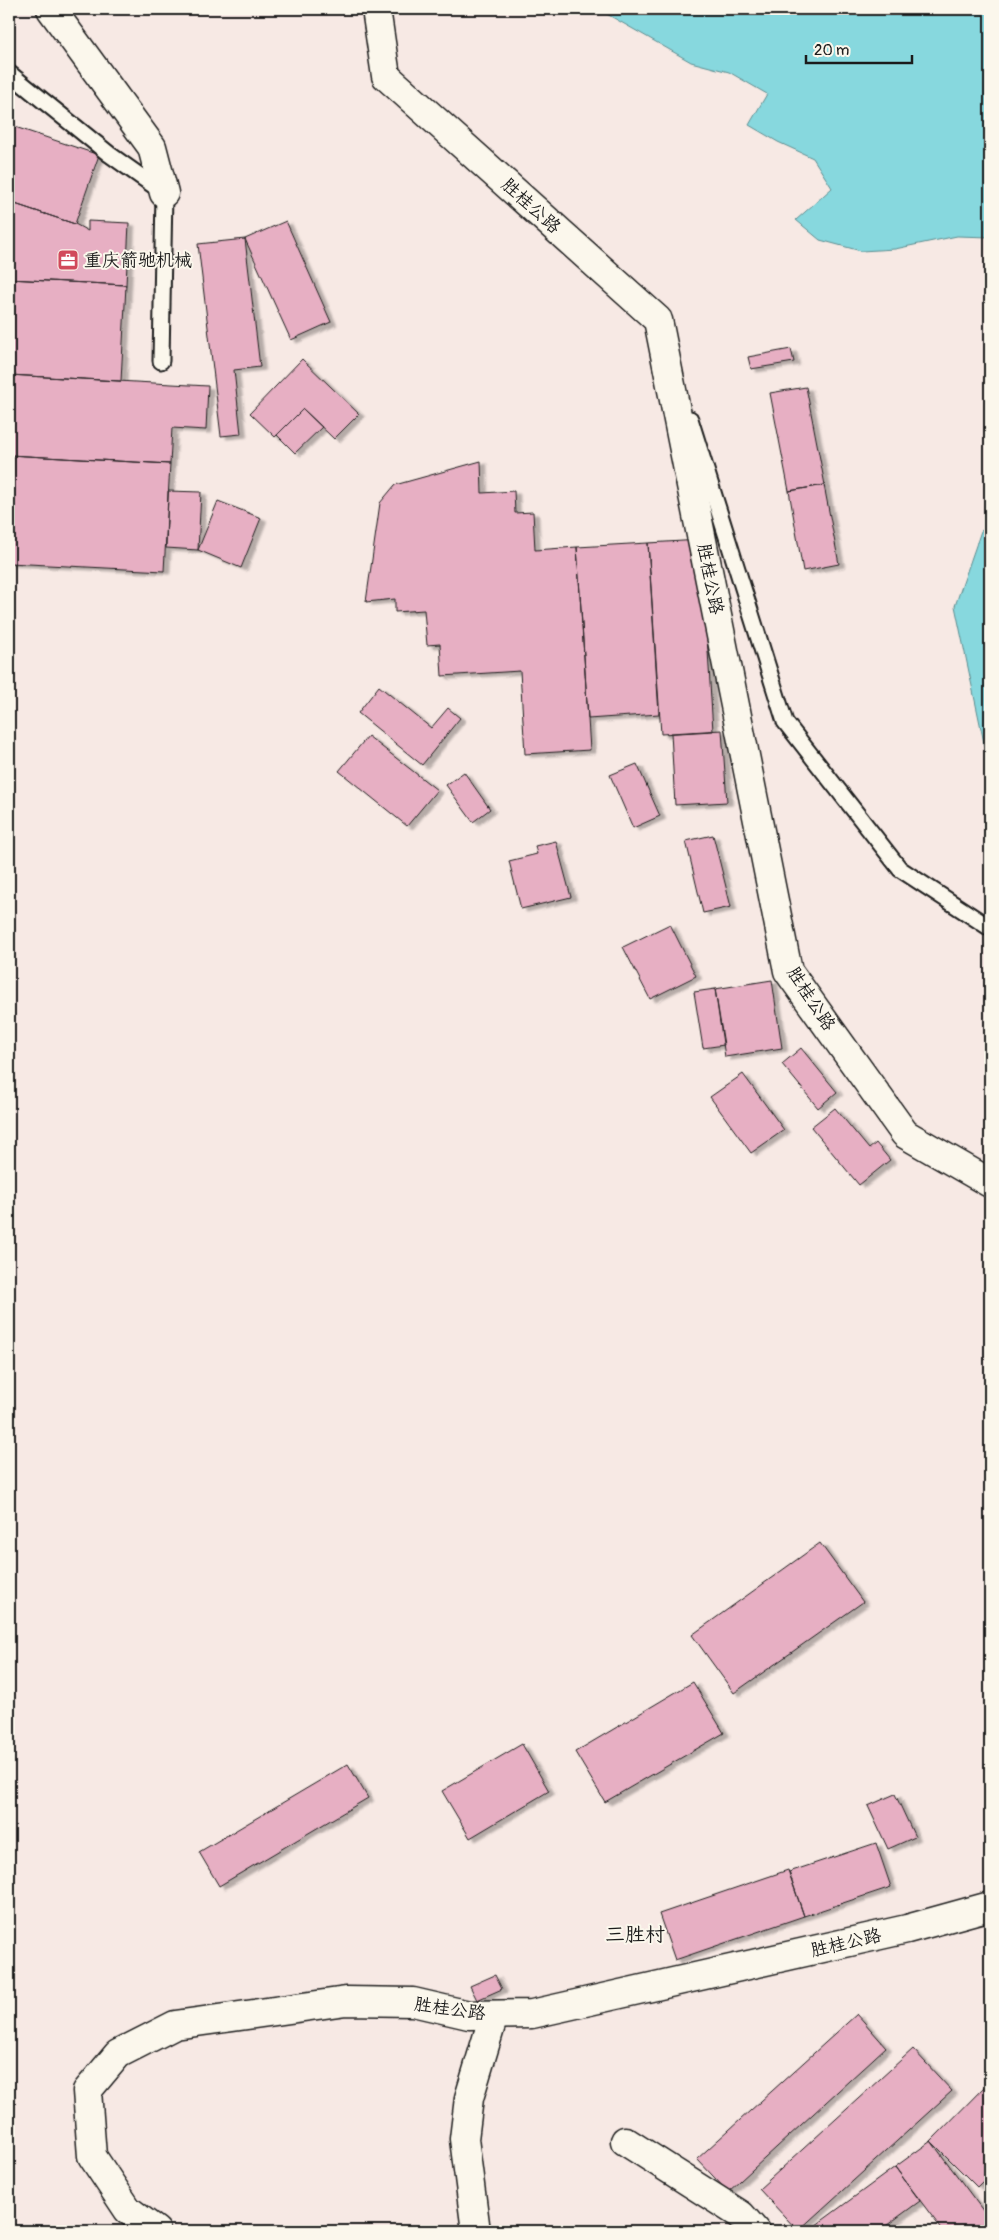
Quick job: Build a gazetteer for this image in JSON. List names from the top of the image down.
{
  "streets": {
    "street": ["胜桂公路"]
  },
  "districts": ["三胜村"],
  "places": {
    "office": ["重庆箭驰机械"]
  },
  "scale_bar": "20 m"
}
